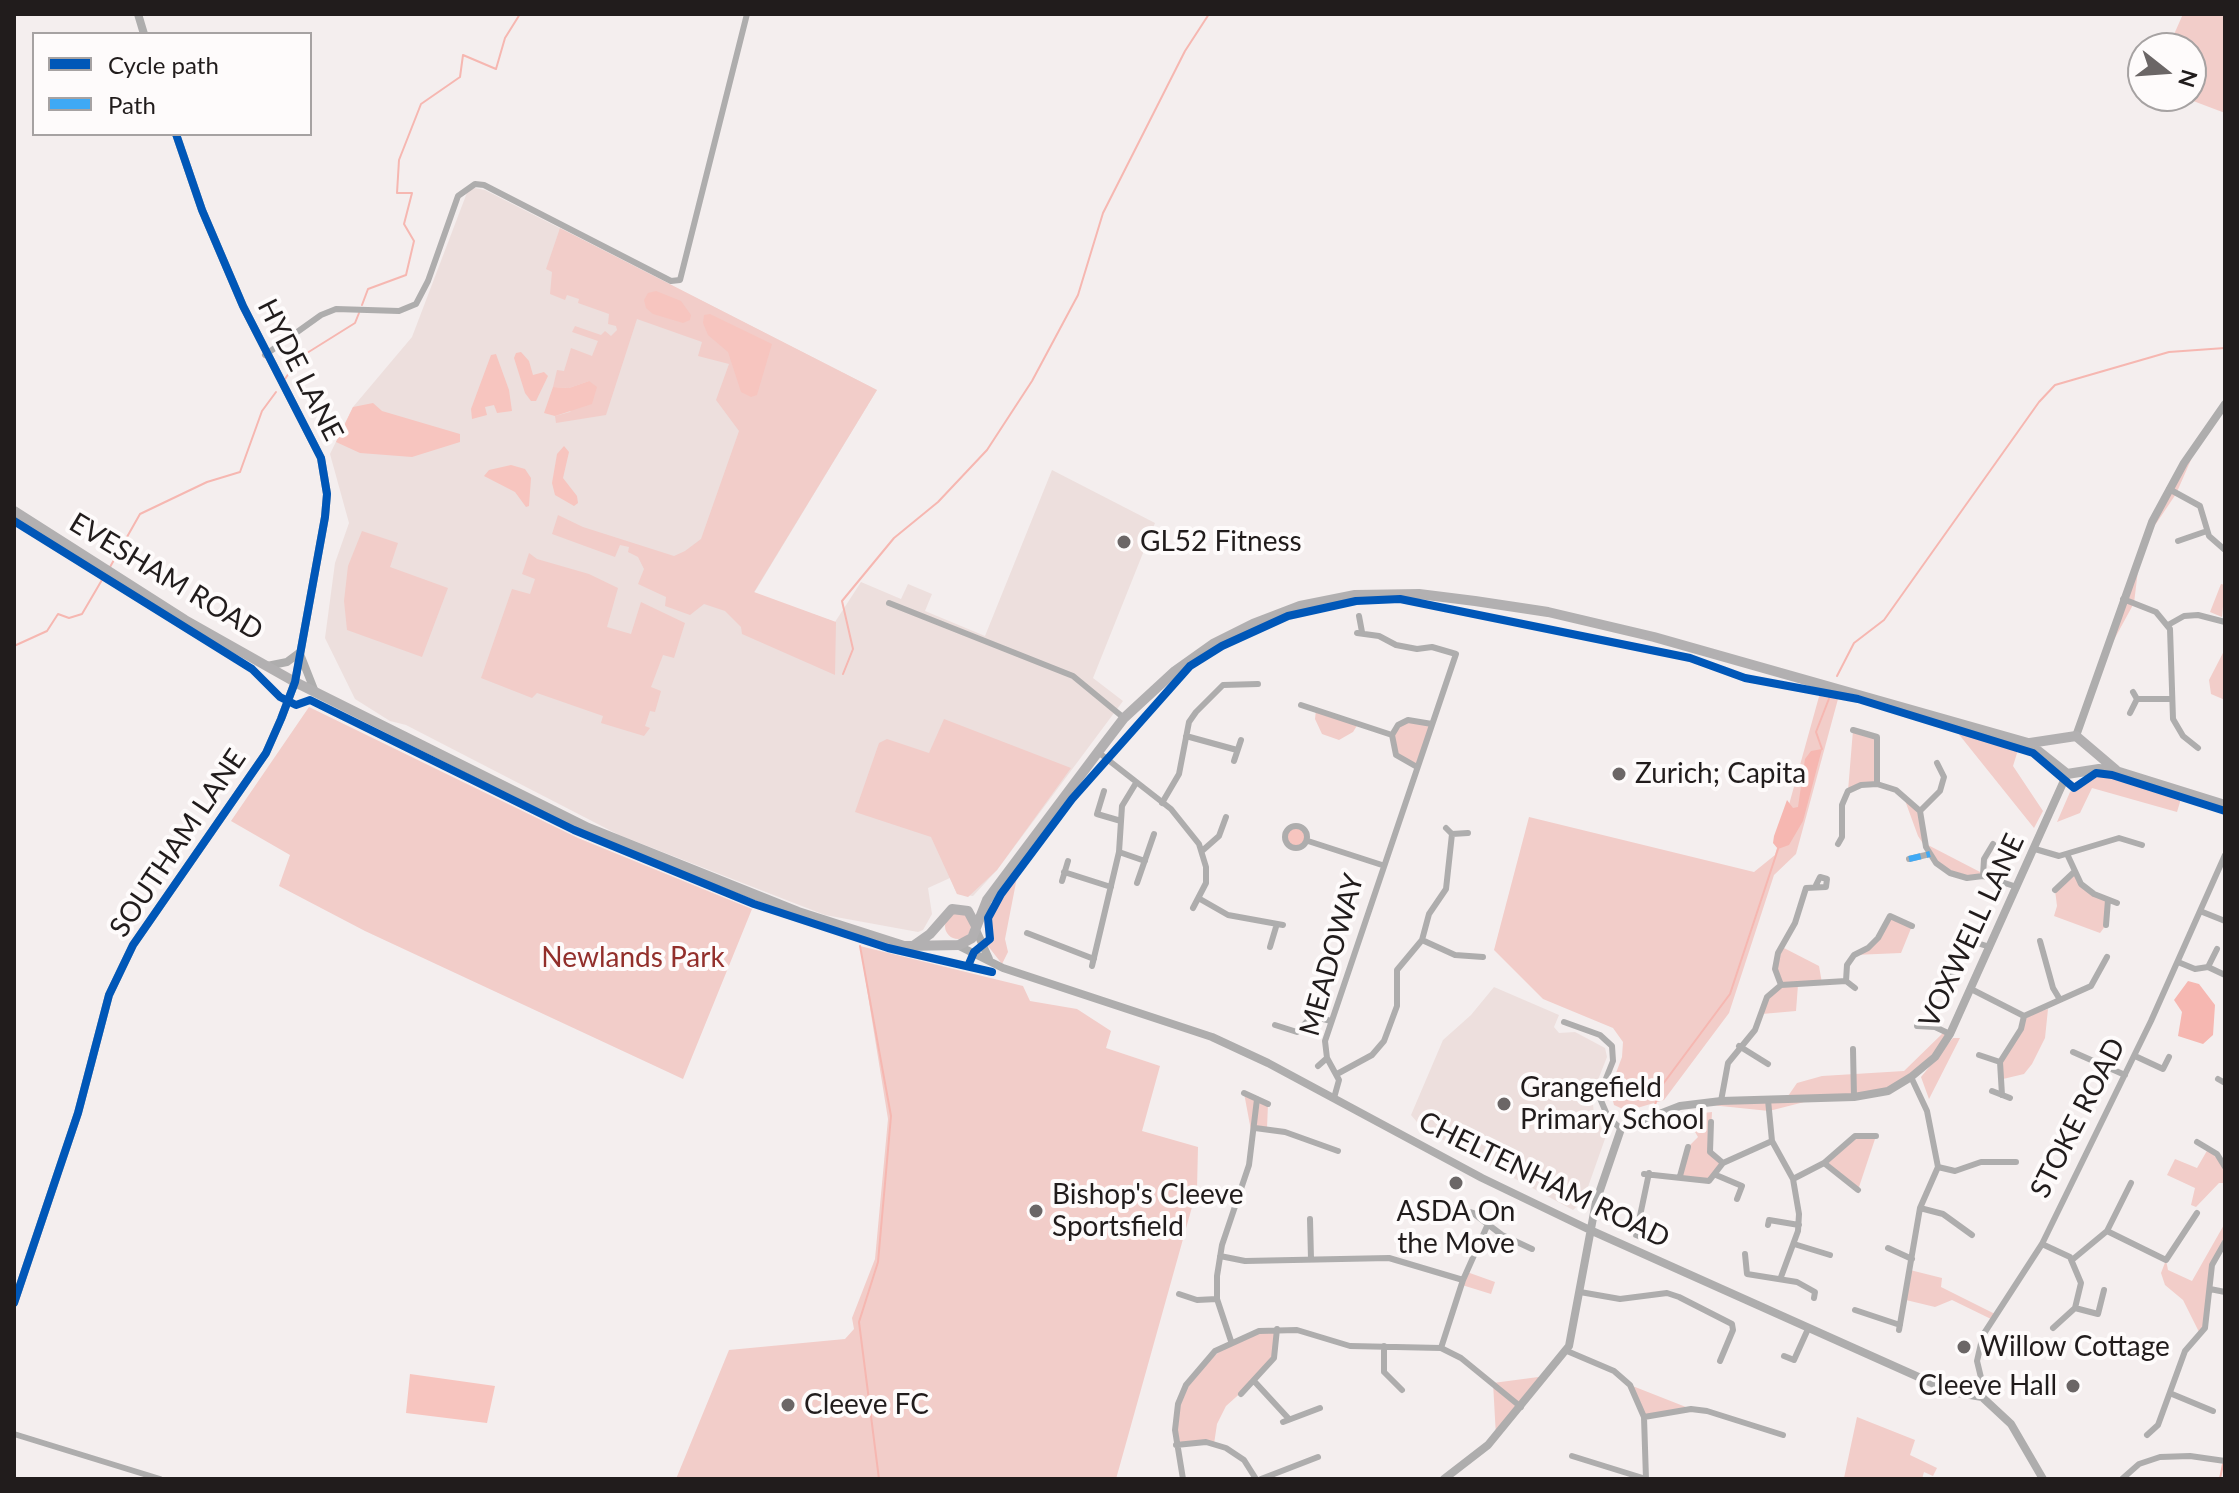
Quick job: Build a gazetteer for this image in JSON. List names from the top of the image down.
{
  "streets": {
    "main road": ["EVESHAM ROAD"],
    "street": [
      "HYDE LANE",
      "SOUTHAM LANE",
      "VOXWELL LANE",
      "MEADOWAY",
      "STOKE ROAD",
      "CHELTENHAM ROAD"
    ]
  },
  "crossings": [
    ["HYDE LANE", "EVESHAM ROAD"],
    ["HYDE LANE", "SOUTHAM LANE"],
    ["EVESHAM ROAD", "SOUTHAM LANE"],
    ["EVESHAM ROAD", "CHELTENHAM ROAD"],
    ["MEADOWAY", "CHELTENHAM ROAD"],
    ["STOKE ROAD", "CHELTENHAM ROAD"]
  ],
  "parks": ["Newlands Park"],
  "places": [
    "GL52 Fitness",
    "Zurich; Capita",
    "Grangefield Primary School",
    "ASDA On the Move",
    "Bishop's Cleeve Sportsfield",
    "Willow Cottage",
    "Cleeve Hall",
    "Cleeve FC"
  ],
  "legend": ["Cycle path", "Path"],
  "north": "right"
}
